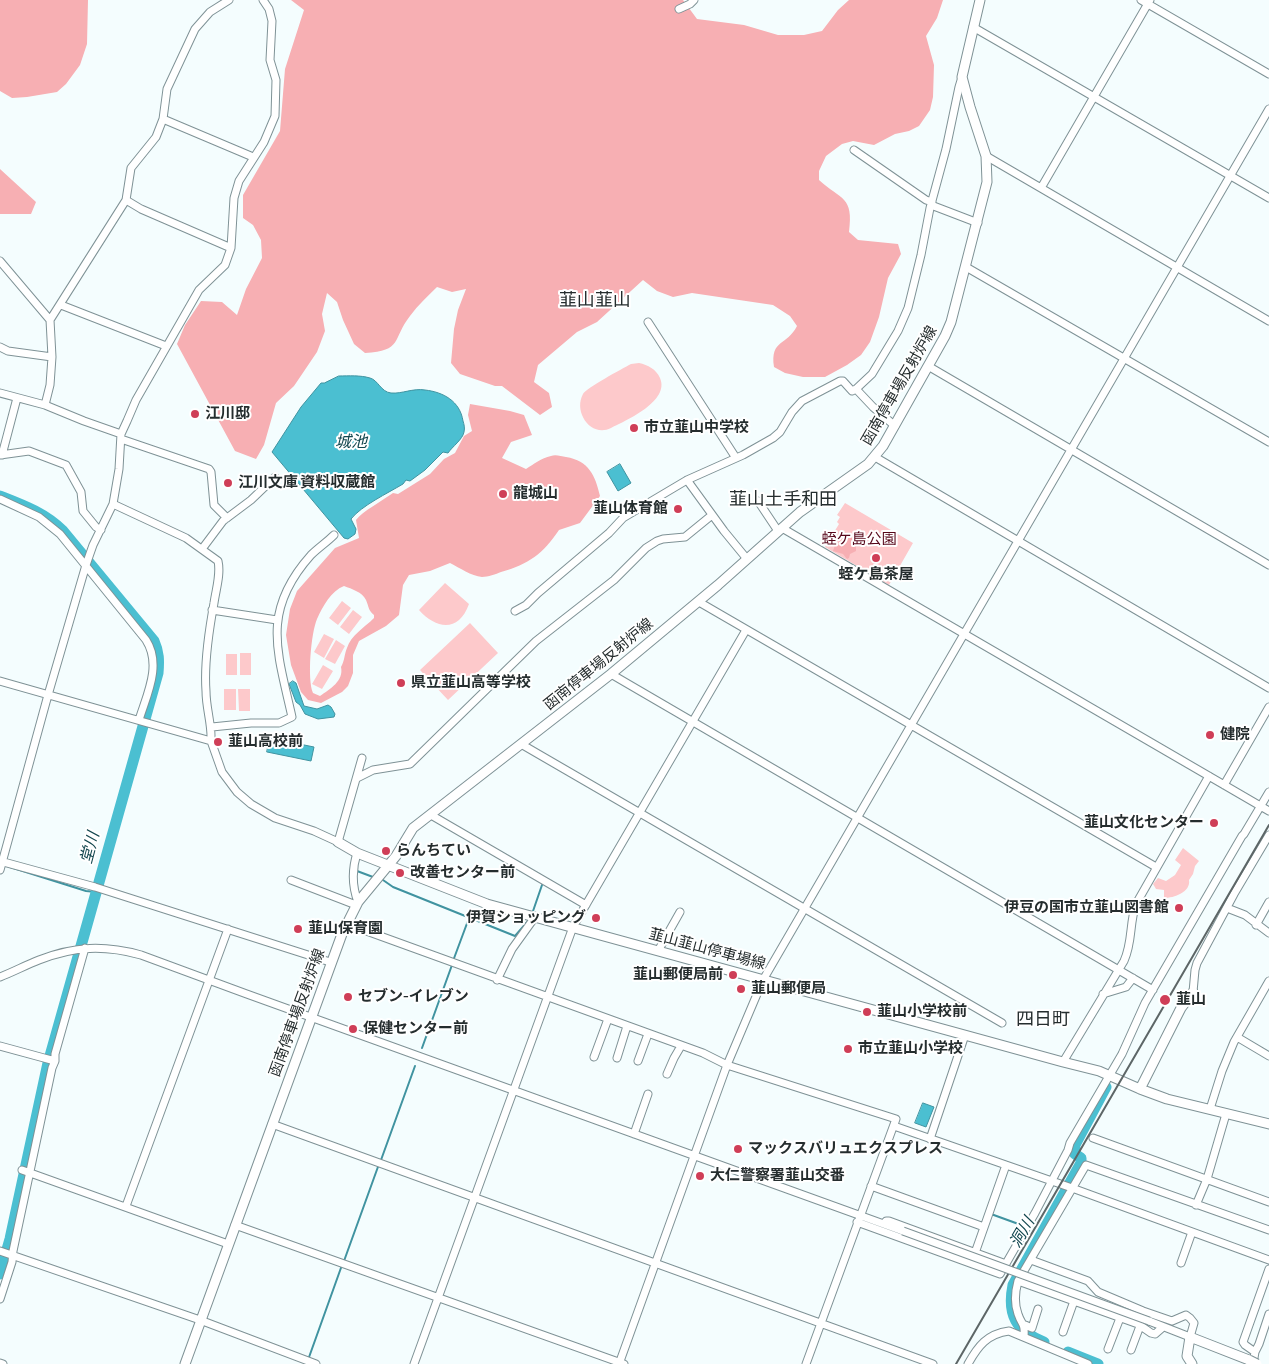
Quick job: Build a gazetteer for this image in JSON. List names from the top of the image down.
{
  "streets": {
    "main road": ["函南停車場反射炉線", "韮山韮山停車場線"]
  },
  "crossings": [
    ["函南停車場反射炉線", "韮山韮山停車場線"]
  ],
  "districts": ["韮山韮山", "韮山土手和田", "四日町"],
  "water": ["城池", "堂川", "洞川"],
  "parks": ["蛭ケ島公園"],
  "places": [
    "江川邸",
    "市立韮山中学校",
    "江川文庫 資料収蔵館",
    "龍城山",
    "韮山体育館",
    "蛭ケ島茶屋",
    "県立韮山高等学校",
    "健院",
    "韮山高校前",
    "韮山文化センター",
    "らんちてい",
    "改善センター前",
    "伊豆の国市立韮山図書館",
    "伊賀ショッピング",
    "韮山保育園",
    "韮山郵便局前",
    "韮山郵便局",
    "セブン-イレブン",
    "韮山",
    "韮山小学校前",
    "保健センター前",
    "市立韮山小学校",
    "マックスバリュエクスプレス",
    "大仁警察署韮山交番"
  ]
}
